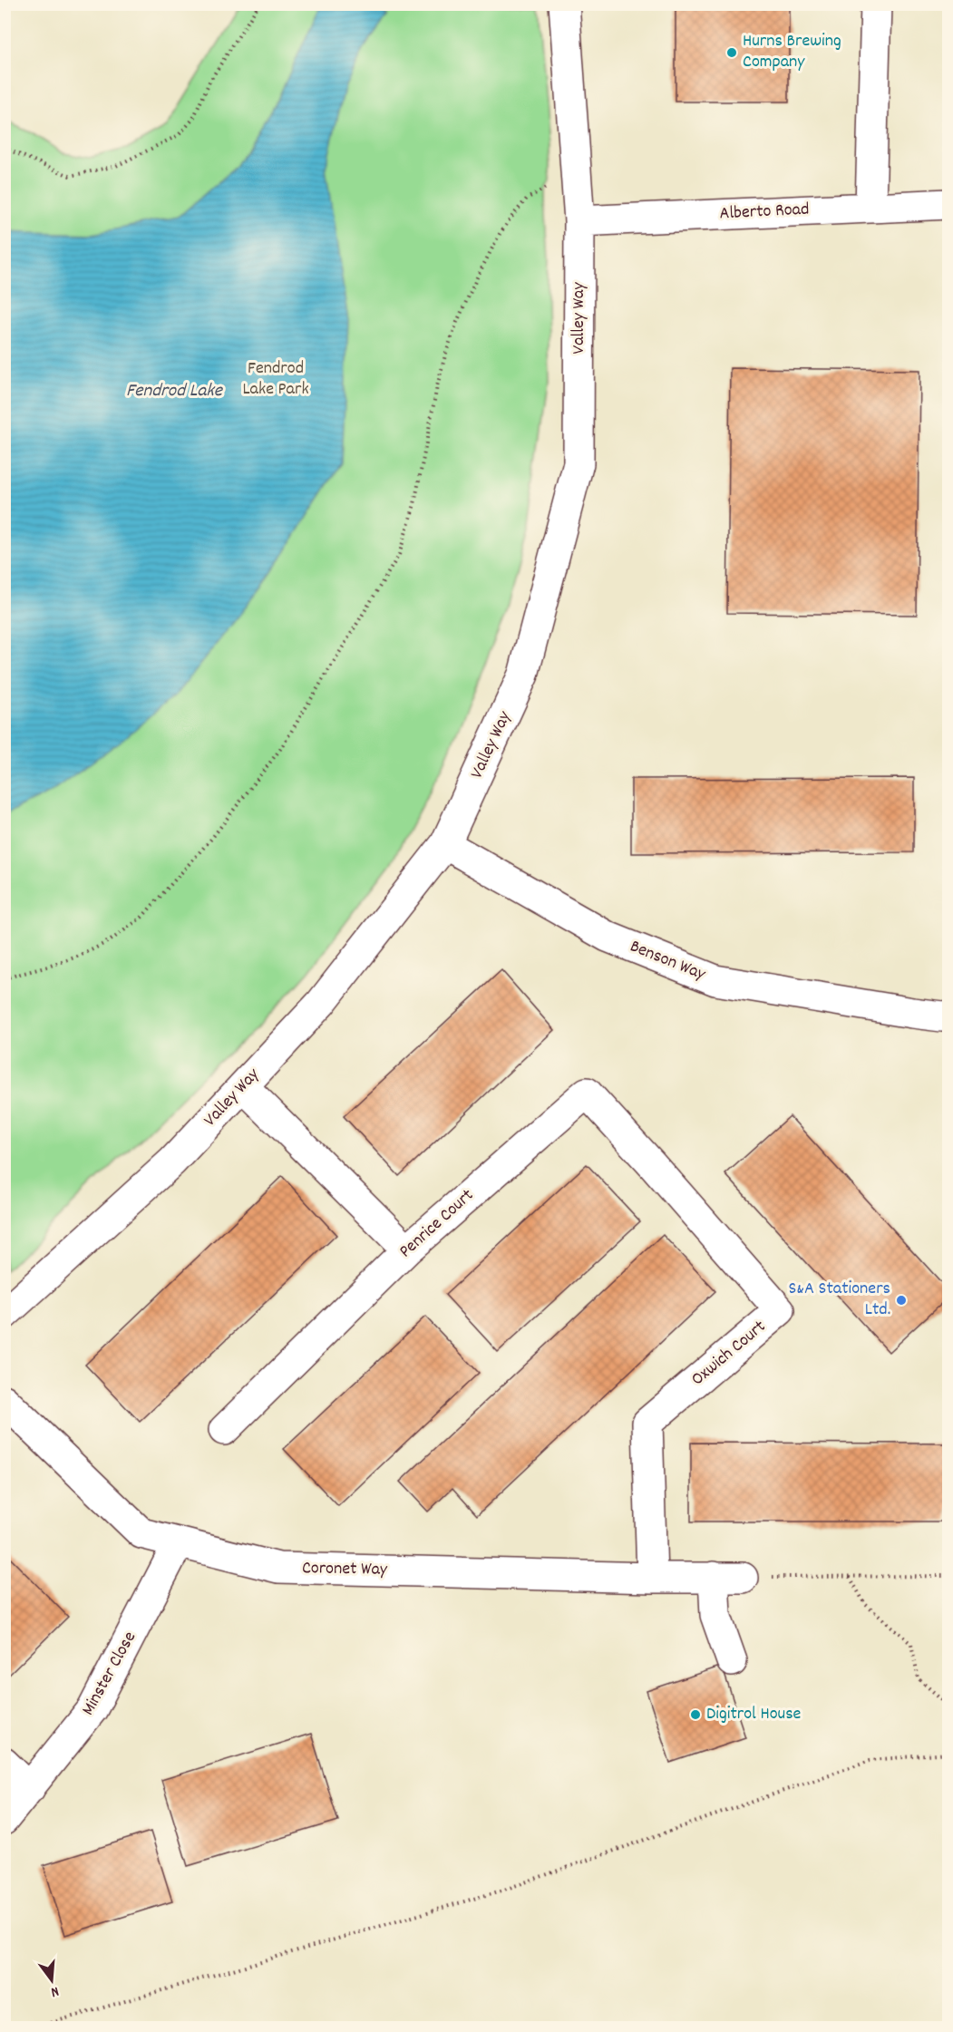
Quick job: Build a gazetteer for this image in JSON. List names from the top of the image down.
{
  "streets": {
    "street": [
      "Alberto Road",
      "Valley Way",
      "Benson Way",
      "Penrice Court",
      "Oxwich Court",
      "Coronet Way",
      "Minster Close"
    ]
  },
  "crossings": [
    ["Alberto Road", "Valley Way"],
    ["Valley Way", "Benson Way"],
    ["Penrice Court", "Oxwich Court"],
    ["Oxwich Court", "Coronet Way"],
    ["Coronet Way", "Minster Close"]
  ],
  "water": ["Fendrod Lake"],
  "parks": ["Fendrod Lake Park"],
  "places": ["Hurns Brewing Company", "S&A Stationers Ltd.", "Digitrol House"],
  "north": "bottom"
}
